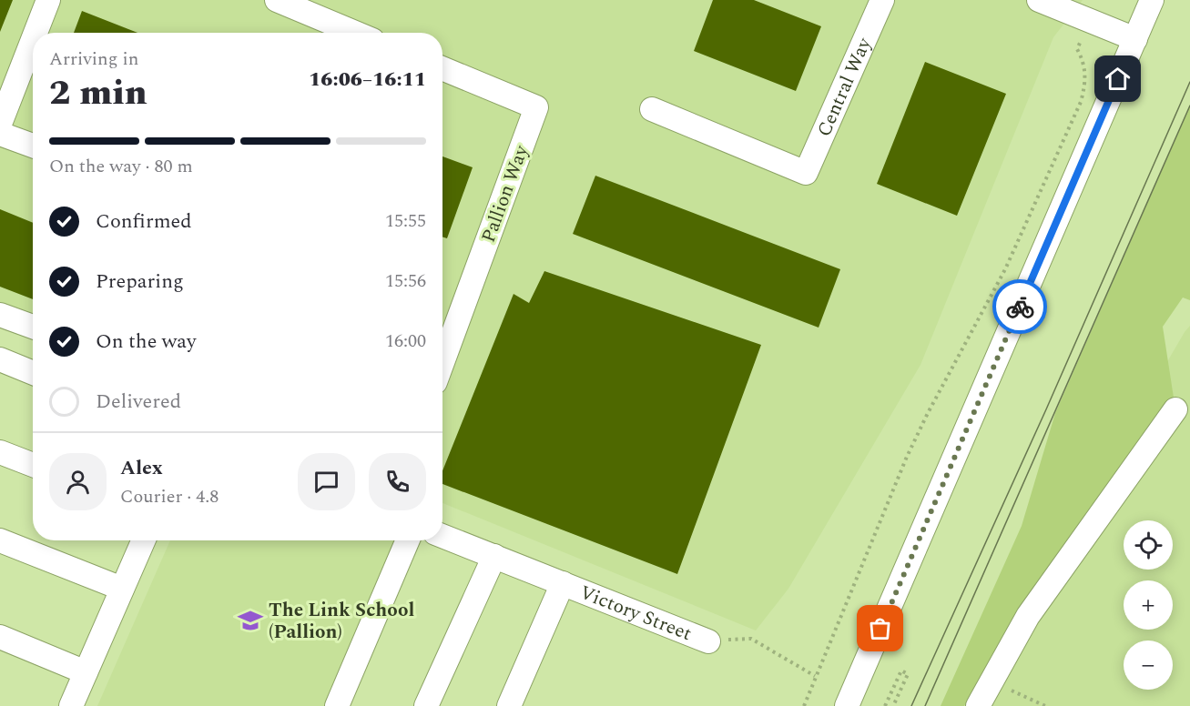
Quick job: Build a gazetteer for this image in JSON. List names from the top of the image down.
{
  "streets": {
    "street": ["Central Way", "Pallion Way", "Victory Street"]
  },
  "places": {
    "school or university": ["The Link School (Pallion)"]
  },
  "page": {
    "heading": ["2 min", "Arriving in", "16:06–16:11"],
    "panel": ["Alex", "Courier · 4.8"],
    "bar": "On the way · 80 m",
    "list": [
      ["Confirmed", "15:55"],
      ["Preparing", "15:56"],
      ["On the way", "16:00"],
      "Delivered"
    ],
    "map_buttons": ["+", "−"]
  }
}
